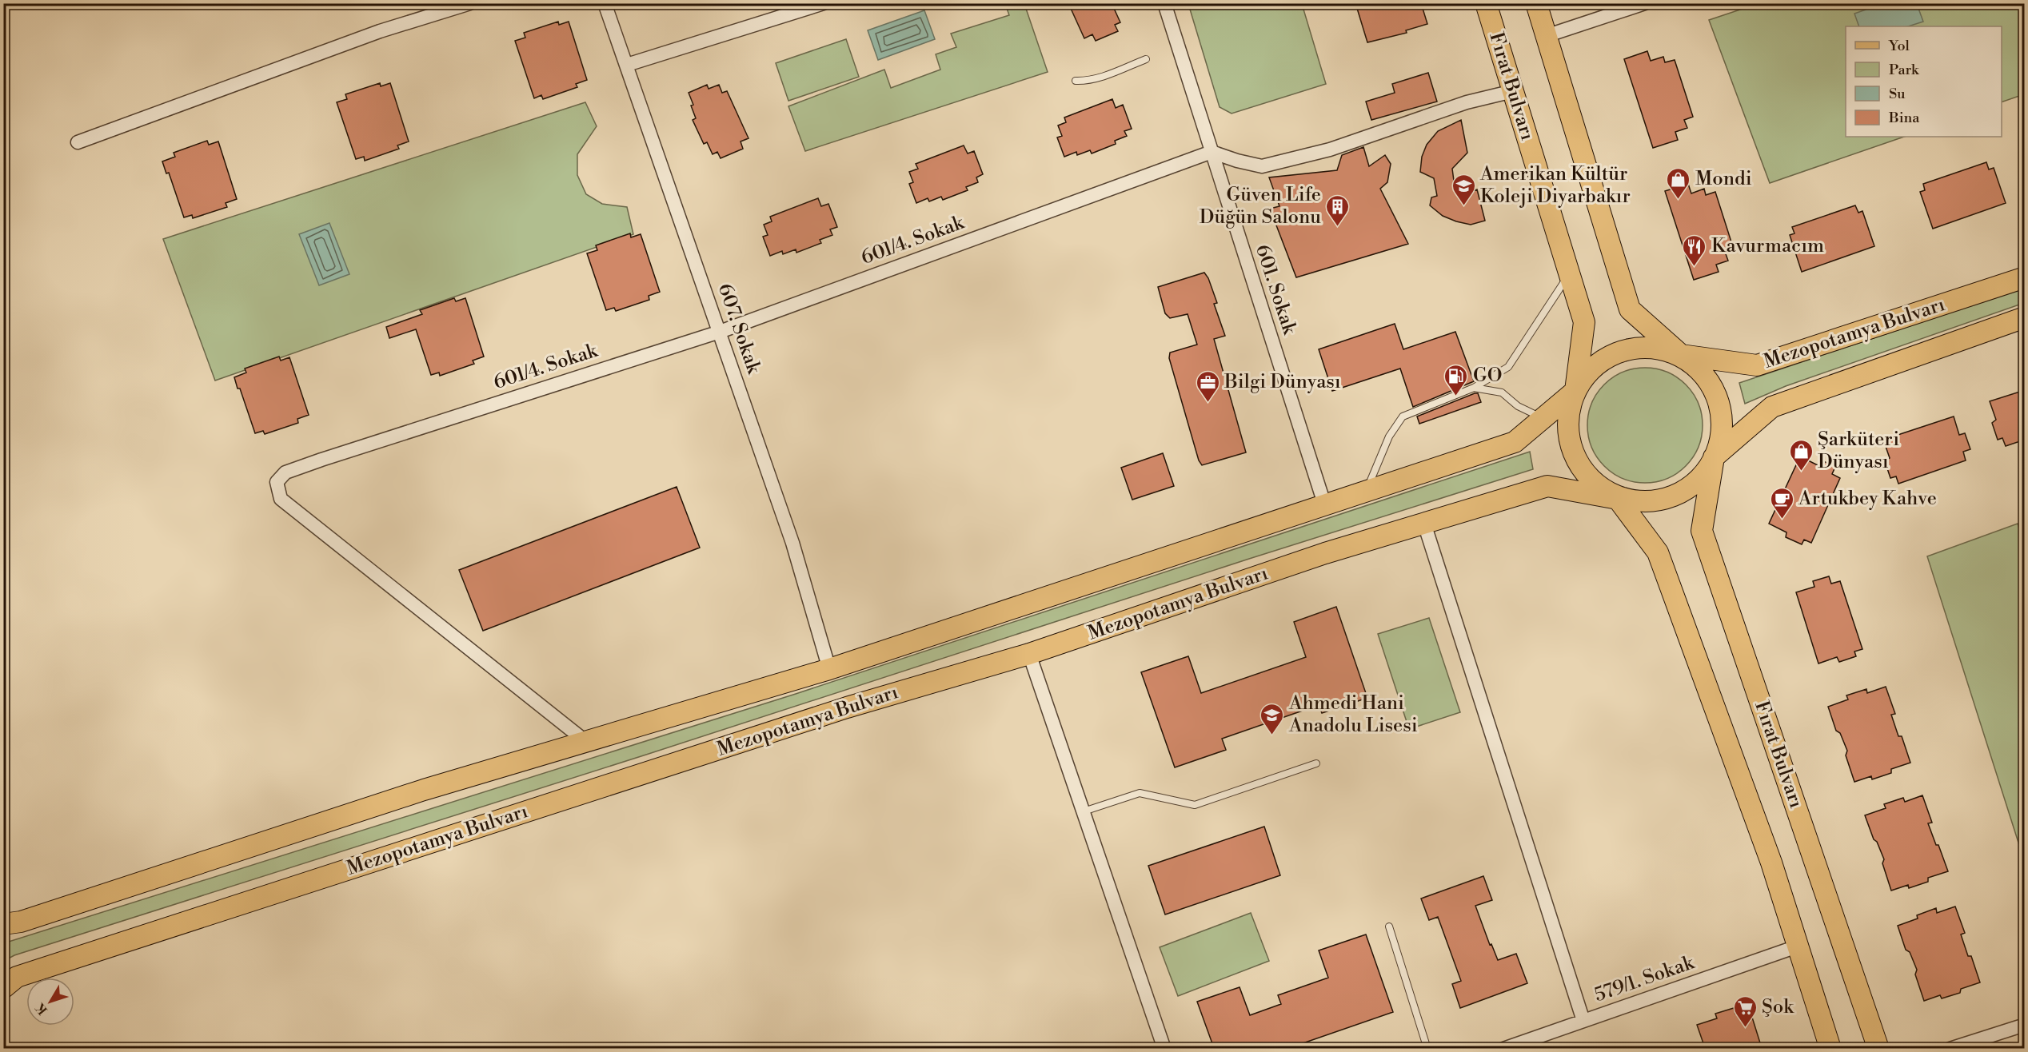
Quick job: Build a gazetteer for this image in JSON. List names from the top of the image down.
{
  "streets": {
    "main road": ["Fırat Bulvarı", "Mezopotamya Bulvarı"],
    "street": [
      "601/4. Sokak",
      "601. Sokak",
      "607. Sokak",
      "579/1. Sokak"
    ]
  },
  "crossings": [
    ["Fırat Bulvarı", "Mezopotamya Bulvarı"],
    ["601/4. Sokak", "601. Sokak"],
    ["601/4. Sokak", "607. Sokak"]
  ],
  "places": {
    "shop": ["Mondi", "Şarküteri Dünyası"],
    "school or university": ["Amerikan Kültür Koleji Diyarbakır", "Ahmedi Hani Anadolu Lisesi"],
    "building": ["Güven Life Düğün Salonu"],
    "restaurant": ["Kavurmacım"],
    "fuel station": ["GO"],
    "office": ["Bilgi Dünyası"],
    "cafe": ["Artukbey Kahve"],
    "supermarket": ["Şok"]
  },
  "legend": [
    "Yol",
    "Park",
    "Su",
    "Bina"
  ],
  "north": "bottom left"
}
